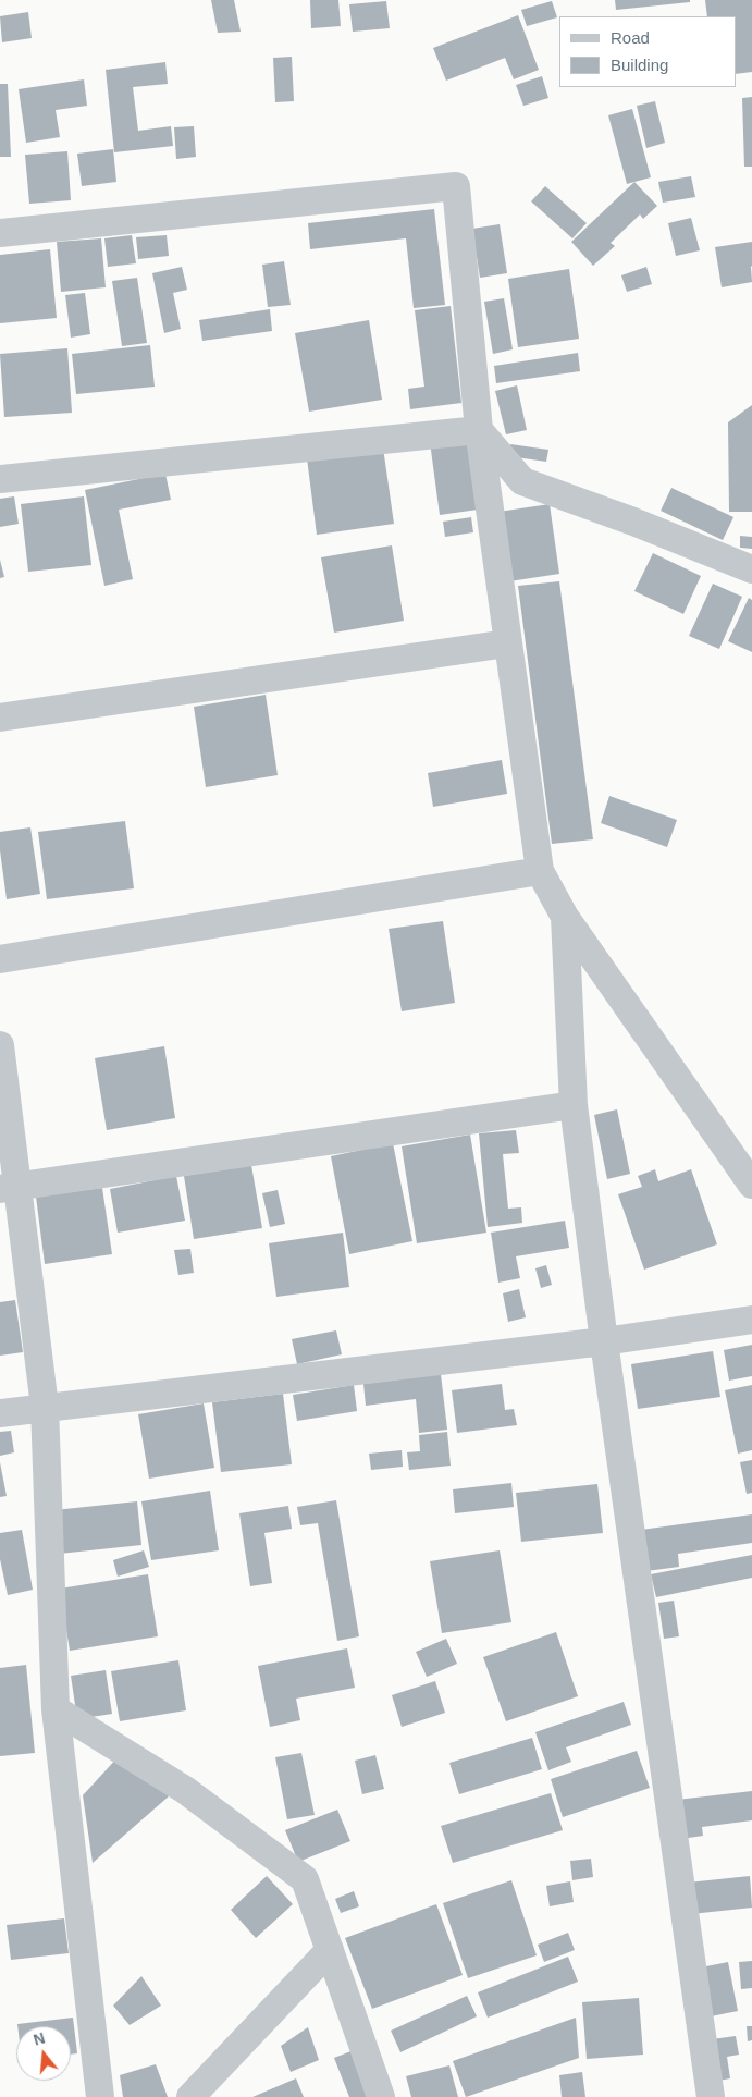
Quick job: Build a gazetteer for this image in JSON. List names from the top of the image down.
{
  "legend": ["Road", "Building"],
  "north": "top"
}
